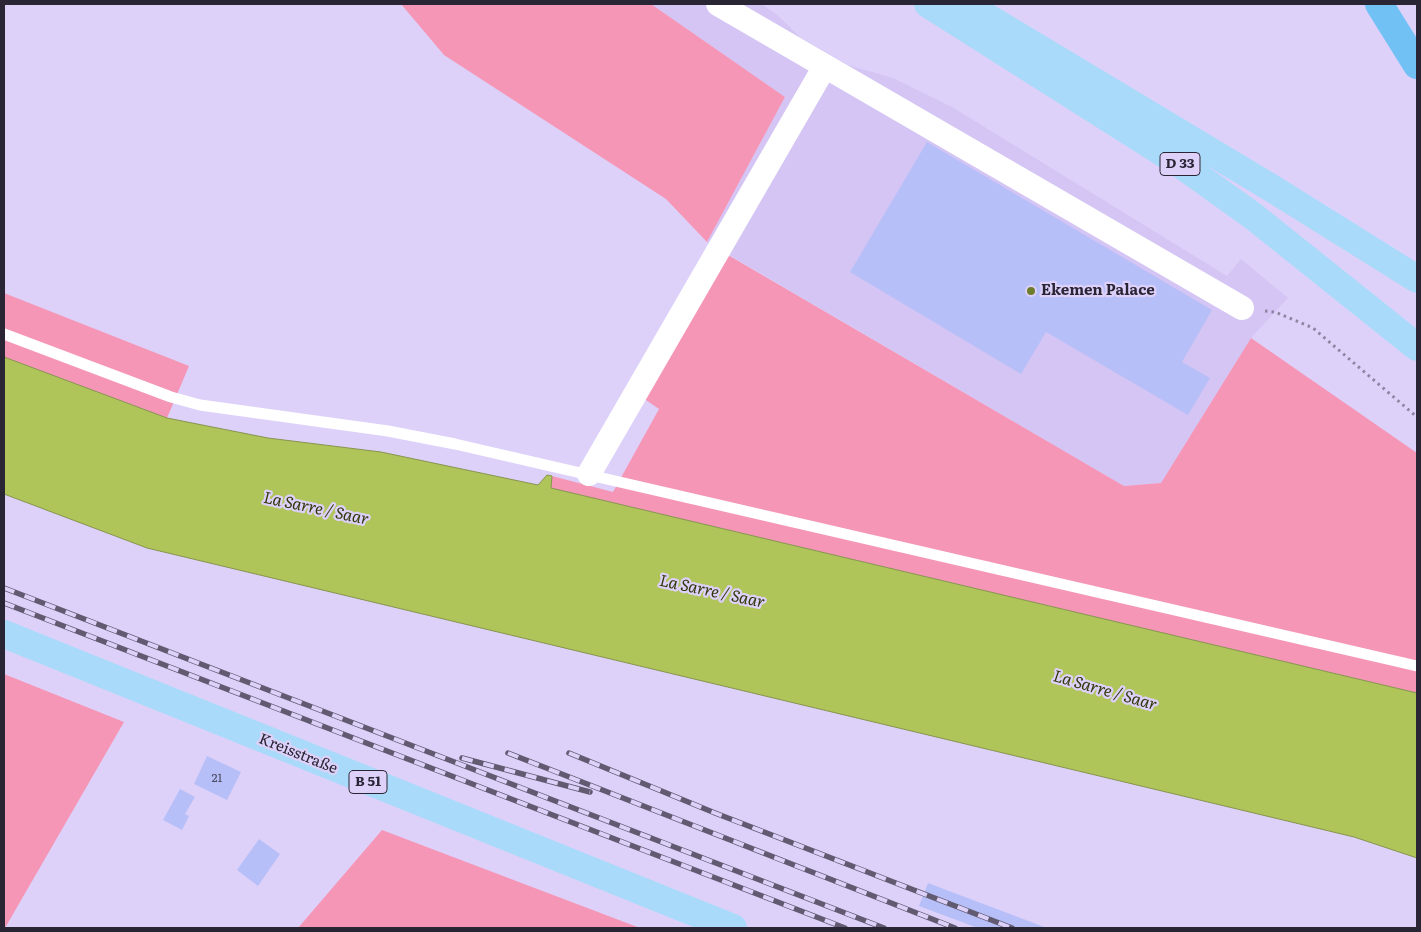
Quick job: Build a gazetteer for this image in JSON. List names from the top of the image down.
{
  "streets": {
    "main road": ["D 33", "Kreisstraße", "B 51"]
  },
  "water": ["La Sarre / Saar"],
  "places": ["Ekemen Palace"],
  "house_numbers": ["21"]
}
